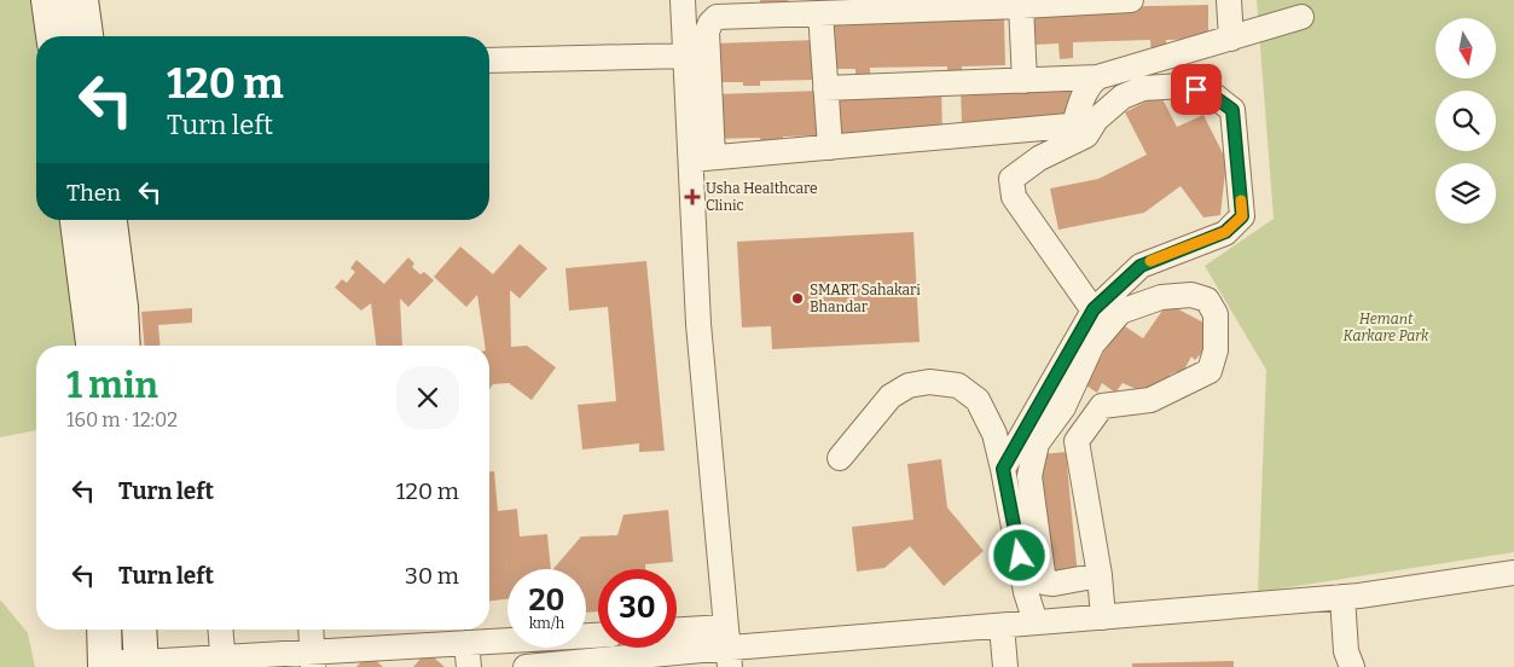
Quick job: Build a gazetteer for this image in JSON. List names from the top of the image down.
{
  "parks": ["Hemant Karkare Park"],
  "places": {
    "health": ["Usha Healthcare Clinic"],
    "other": ["SMART Sahakari Bhandar"]
  },
  "north": "bottom",
  "page": {
    "turn": ["120 m", "Turn left"],
    "then": "Then",
    "heading": ["1 min", "160 m · 12:02"],
    "list": [
      {
        "name": "Turn left",
        "value": "120 m"
      },
      {
        "name": "Turn left",
        "value": "30 m"
      }
    ],
    "speed": "20 km/h",
    "limit": "30"
  }
}
